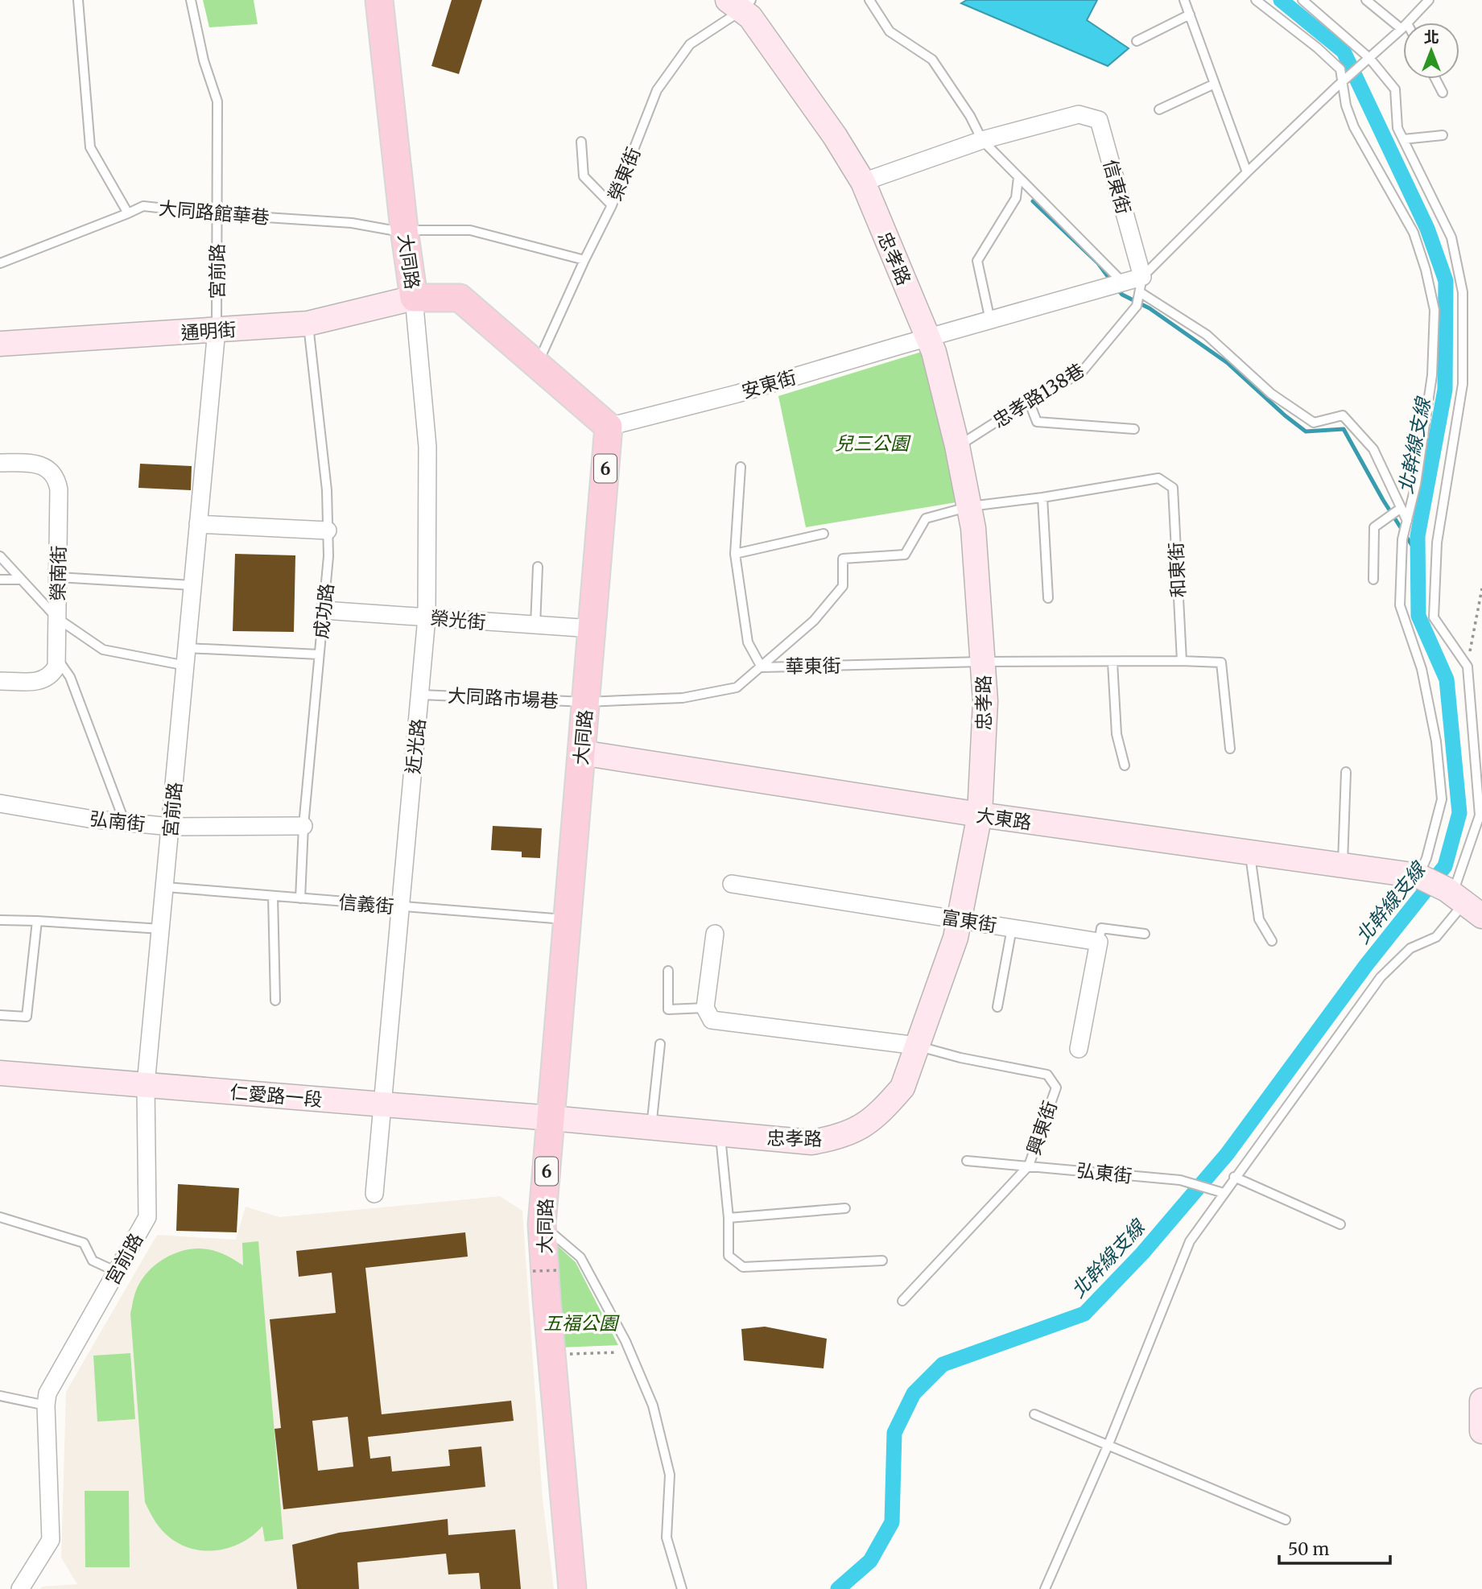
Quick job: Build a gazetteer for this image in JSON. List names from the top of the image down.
{
  "streets": {
    "main road": ["大同路", "6"],
    "street": [
      "信東街",
      "忠孝路",
      "宮前路",
      "通明街",
      "安東街",
      "榮南街",
      "榮光街",
      "近光路",
      "大東路",
      "弘南街",
      "富東街",
      "仁愛路一段"
    ],
    "lane": [
      "榮東街",
      "大同路館華巷",
      "忠孝路138巷",
      "和東街",
      "成功路",
      "華東街",
      "大同路市場巷",
      "信義街",
      "興東街",
      "弘東街"
    ]
  },
  "crossings": [
    ["榮東街", "大同路館華巷"],
    ["榮東街", "忠孝路"],
    ["榮東街", "大同路"],
    ["信東街", "忠孝路"],
    ["信東街", "忠孝路138巷"],
    ["大同路館華巷", "大同路"],
    ["大同路館華巷", "宮前路"],
    ["忠孝路", "大同路"],
    ["忠孝路", "安東街"],
    ["忠孝路", "忠孝路138巷"],
    ["忠孝路", "和東街"],
    ["忠孝路", "華東街"],
    ["忠孝路", "大東路"],
    ["忠孝路", "富東街"],
    ["忠孝路", "仁愛路一段"],
    ["忠孝路", "興東街"],
    ["大同路", "通明街"],
    ["大同路", "安東街"],
    ["大同路", "榮光街"],
    ["大同路", "大同路市場巷"],
    ["大同路", "近光路"],
    ["大同路", "大東路"],
    ["大同路", "信義街"],
    ["大同路", "仁愛路一段"],
    ["宮前路", "通明街"],
    ["宮前路", "弘南街"],
    ["宮前路", "信義街"],
    ["宮前路", "仁愛路一段"],
    ["通明街", "成功路"],
    ["通明街", "近光路"],
    ["和東街", "華東街"],
    ["和東街", "大同路市場巷"],
    ["成功路", "榮光街"],
    ["成功路", "弘南街"],
    ["成功路", "信義街"],
    ["榮光街", "近光路"],
    ["華東街", "大同路市場巷"],
    ["大同路市場巷", "近光路"],
    ["近光路", "信義街"],
    ["近光路", "仁愛路一段"],
    ["興東街", "弘東街"]
  ],
  "water": ["北幹線支線"],
  "parks": ["兒三公園", "五福公園"],
  "scale_bar": "50 m",
  "north": "top"
}
